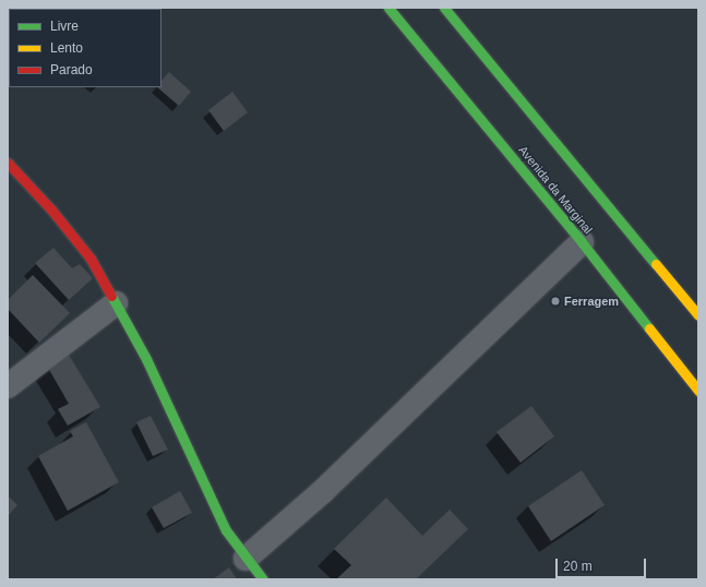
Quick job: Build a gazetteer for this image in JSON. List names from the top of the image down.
{
  "streets": {
    "main road": ["Avenida da Marginal"]
  },
  "places": ["Ferragem"],
  "legend": ["Livre", "Lento", "Parado"],
  "scale_bar": "20 m"
}
